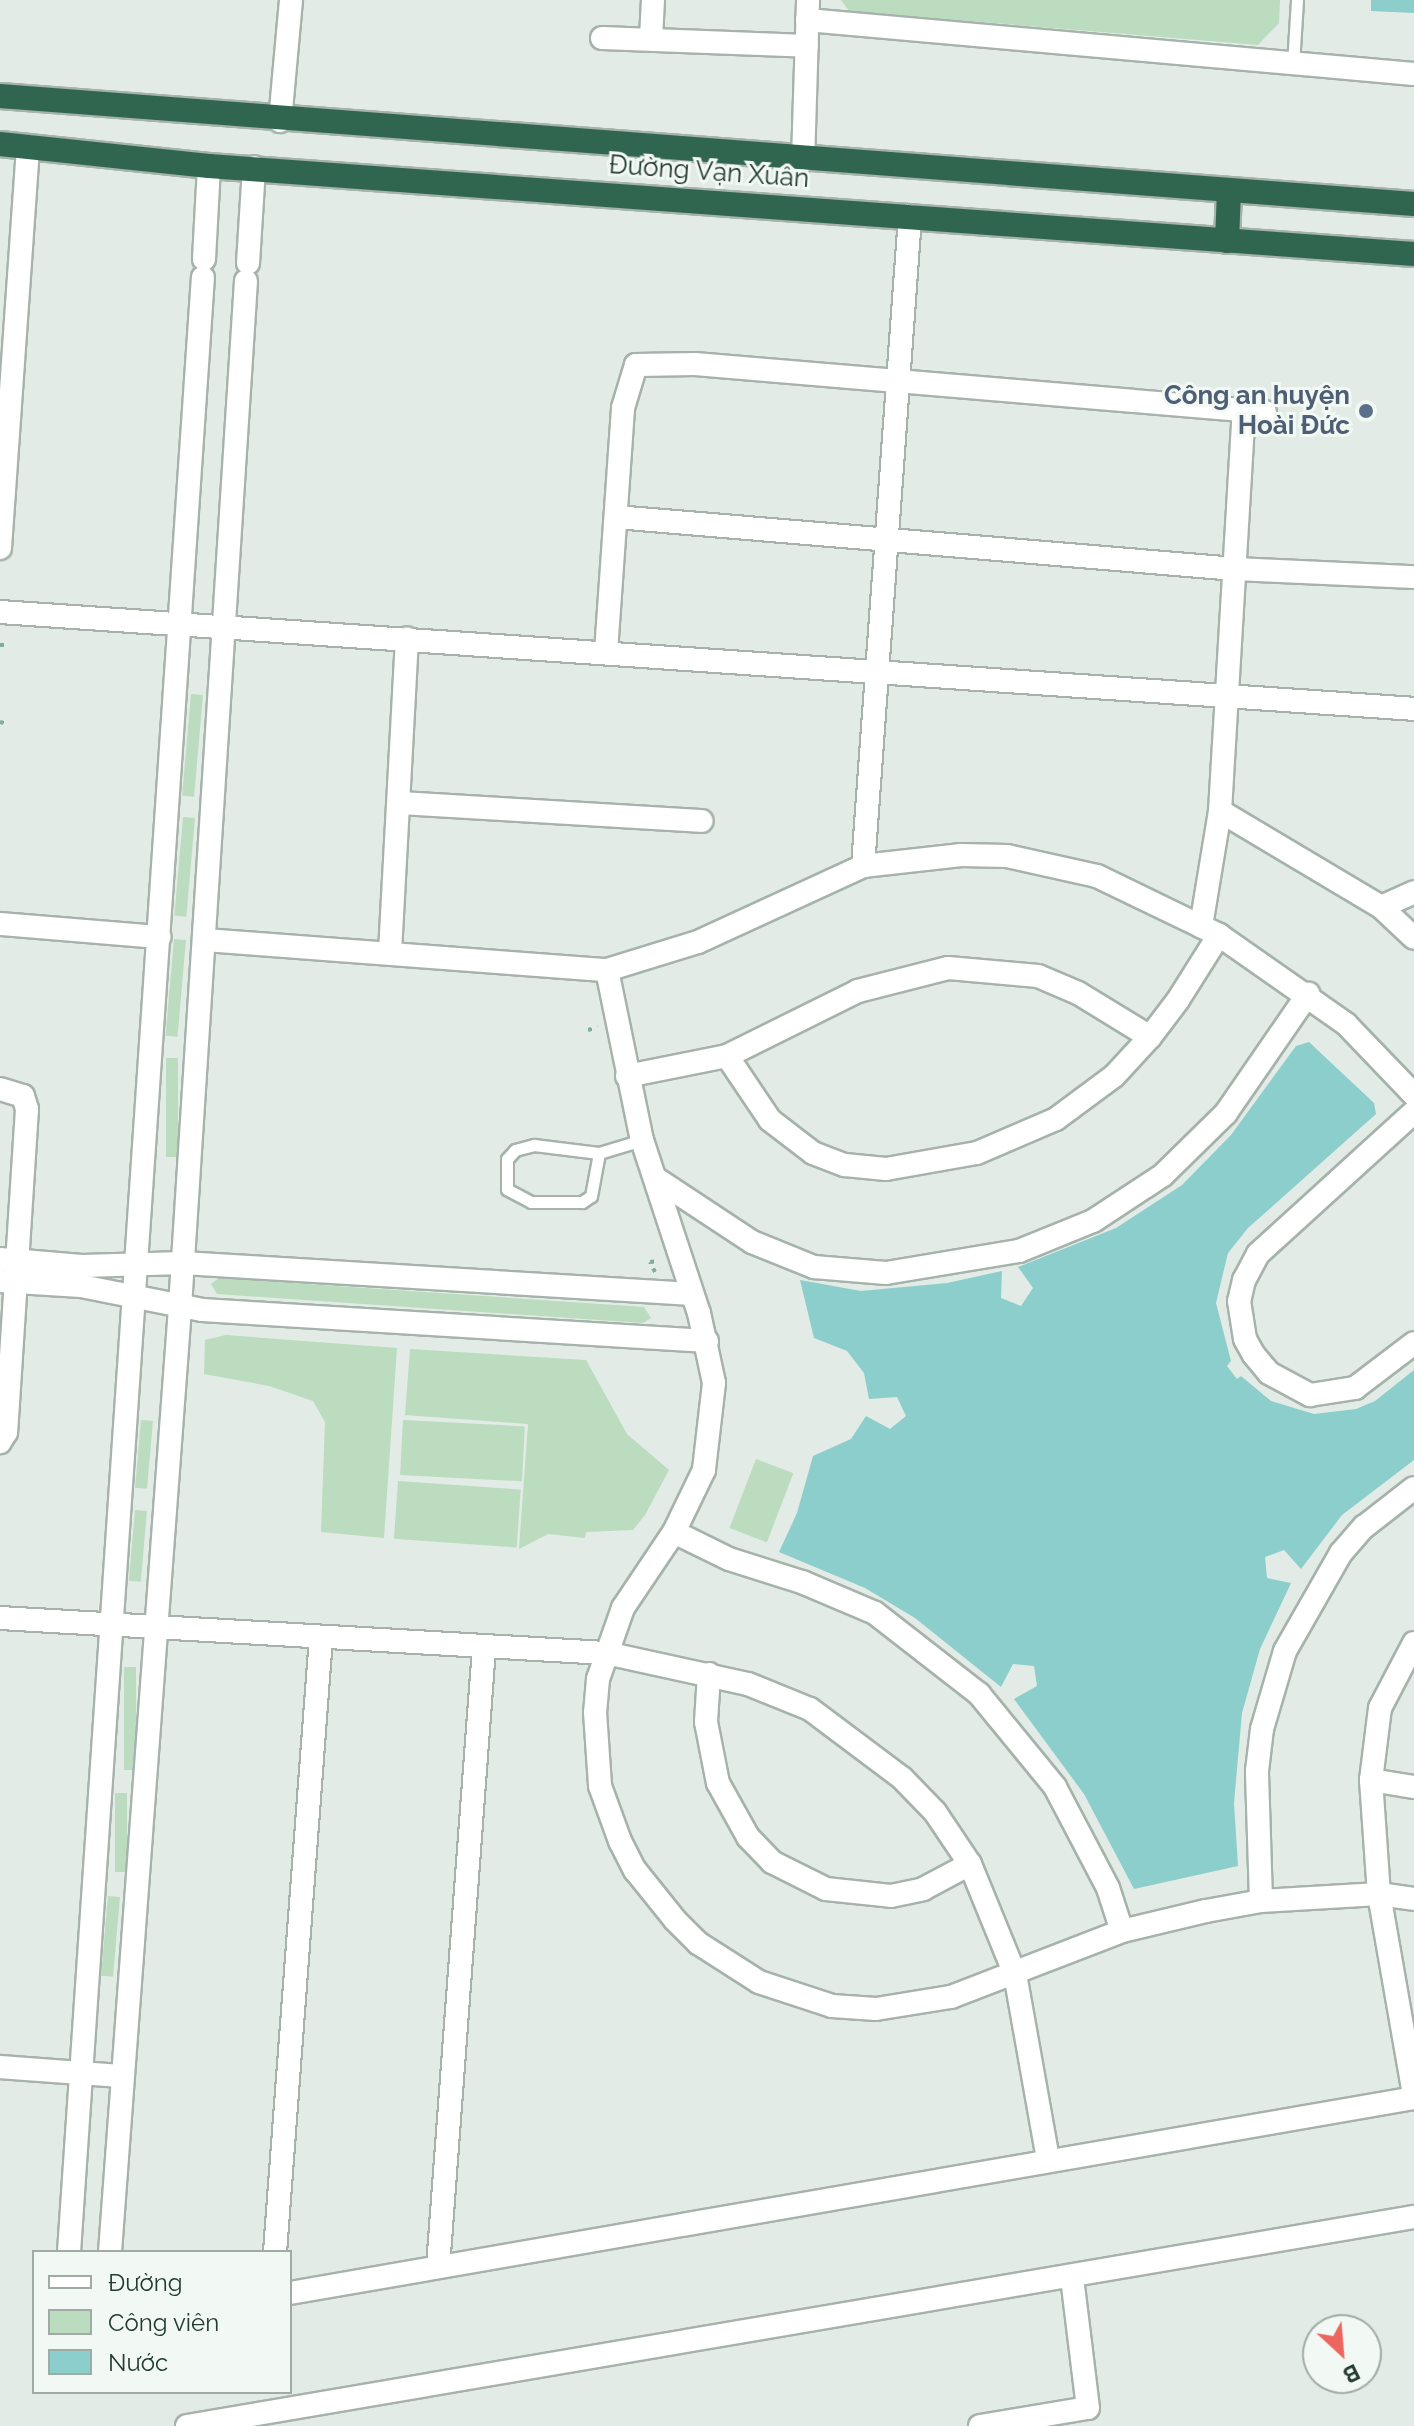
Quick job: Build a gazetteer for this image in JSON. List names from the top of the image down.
{
  "streets": {
    "highway": ["Đường Vạn Xuân"]
  },
  "places": ["Công an huyện Hoài Đức"],
  "legend": ["Đường", "Công viên", "Nước"],
  "north": "bottom right"
}
